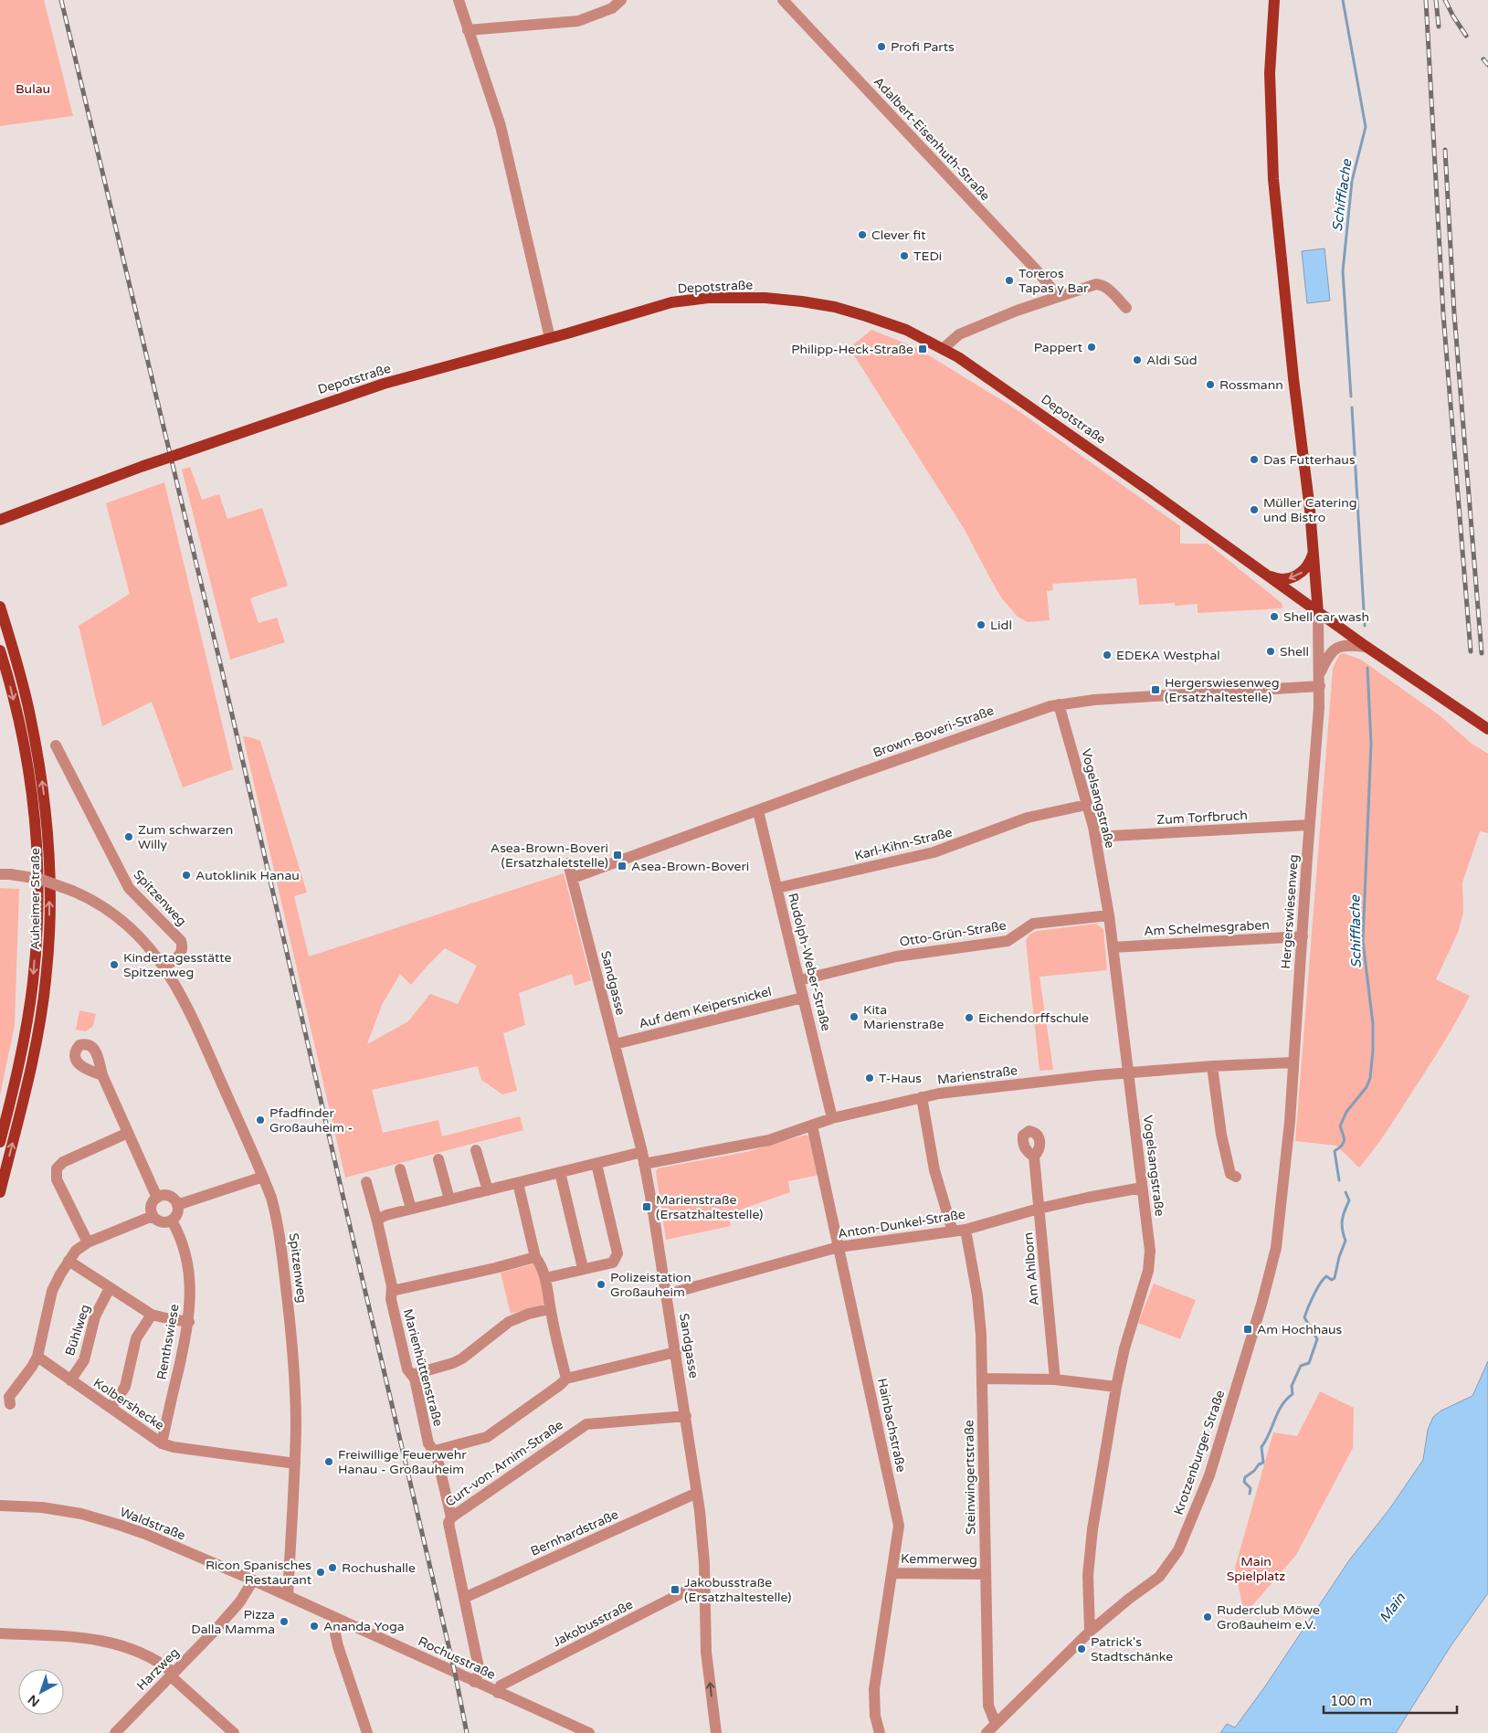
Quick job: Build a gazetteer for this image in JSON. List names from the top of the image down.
{
  "streets": {
    "main road": ["Depotstraße", "Auheimer Straße"],
    "street": [
      "Adalbert-Eisenhuth-Straße",
      "Brown-Boveri-Straße",
      "Vogelsangstraße",
      "Zum Torfbruch",
      "Karl-Kihn-Straße",
      "Spitzenweg",
      "Hergerswiesenweg",
      "Am Schelmesgraben",
      "Otto-Grün-Straße",
      "Rudolph-Weber-Straße",
      "Sandgasse",
      "Auf dem Keipersnickel",
      "Marienstraße",
      "Anton-Dunkel-Straße",
      "Am Ahlborn",
      "Bühlweg",
      "Renthswiese",
      "Marienhüttenstraße",
      "Kolbershecke",
      "Hainbachstraße",
      "Krotzenburger Straße",
      "Curt-von-Arnim-Straße",
      "Steinwingertstraße",
      "Waldstraße",
      "Bernhardstraße",
      "Kemmerweg",
      "Jakobusstraße",
      "Rochusstraße",
      "Harzweg"
    ]
  },
  "crossings": [
    ["Depotstraße", "Hergerswiesenweg"],
    ["Brown-Boveri-Straße", "Vogelsangstraße"],
    ["Brown-Boveri-Straße", "Hergerswiesenweg"],
    ["Brown-Boveri-Straße", "Rudolph-Weber-Straße"],
    ["Brown-Boveri-Straße", "Sandgasse"],
    ["Vogelsangstraße", "Zum Torfbruch"],
    ["Vogelsangstraße", "Karl-Kihn-Straße"],
    ["Vogelsangstraße", "Am Schelmesgraben"],
    ["Vogelsangstraße", "Otto-Grün-Straße"],
    ["Vogelsangstraße", "Marienstraße"],
    ["Vogelsangstraße", "Anton-Dunkel-Straße"],
    ["Vogelsangstraße", "Krotzenburger Straße"],
    ["Zum Torfbruch", "Hergerswiesenweg"],
    ["Karl-Kihn-Straße", "Rudolph-Weber-Straße"],
    ["Spitzenweg", "Kolbershecke"],
    ["Spitzenweg", "Waldstraße"],
    ["Spitzenweg", "Rochusstraße"],
    ["Hergerswiesenweg", "Am Schelmesgraben"],
    ["Hergerswiesenweg", "Marienstraße"],
    ["Hergerswiesenweg", "Krotzenburger Straße"],
    ["Otto-Grün-Straße", "Rudolph-Weber-Straße"],
    ["Rudolph-Weber-Straße", "Auf dem Keipersnickel"],
    ["Rudolph-Weber-Straße", "Marienstraße"],
    ["Sandgasse", "Auf dem Keipersnickel"],
    ["Sandgasse", "Marienstraße"],
    ["Sandgasse", "Anton-Dunkel-Straße"],
    ["Sandgasse", "Curt-von-Arnim-Straße"],
    ["Sandgasse", "Bernhardstraße"],
    ["Sandgasse", "Jakobusstraße"],
    ["Marienstraße", "Hainbachstraße"],
    ["Anton-Dunkel-Straße", "Am Ahlborn"],
    ["Anton-Dunkel-Straße", "Hainbachstraße"],
    ["Anton-Dunkel-Straße", "Steinwingertstraße"],
    ["Bühlweg", "Kolbershecke"],
    ["Renthswiese", "Kolbershecke"],
    ["Marienhüttenstraße", "Curt-von-Arnim-Straße"],
    ["Hainbachstraße", "Kemmerweg"],
    ["Krotzenburger Straße", "Steinwingertstraße"],
    ["Curt-von-Arnim-Straße", "Bernhardstraße"],
    ["Curt-von-Arnim-Straße", "Rochusstraße"],
    ["Steinwingertstraße", "Kemmerweg"],
    ["Waldstraße", "Rochusstraße"],
    ["Waldstraße", "Harzweg"],
    ["Jakobusstraße", "Rochusstraße"]
  ],
  "water": ["Schifflache", "Main"],
  "parks": ["Bulau", "Main Spielplatz"],
  "places": {
    "other": [
      "Profi Parts",
      "Clever fit",
      "TEDi",
      "Toreros Tapas y Bar",
      "Pappert",
      "Aldi Süd",
      "Rossmann",
      "Das Futterhaus",
      "Müller Catering und Bistro",
      "Shell car wash",
      "Lidl",
      "Shell",
      "EDEKA Westphal",
      "Zum schwarzen Willy",
      "Autoklinik Hanau",
      "Kindertagesstätte Spitzenweg",
      "Kita Marienstraße",
      "Eichendorffschule",
      "T-Haus",
      "Pfadfinder Großauheim -",
      "Polizeistation Großauheim",
      "Freiwillige Feuerwehr Hanau - Großauheim",
      "Rochushalle",
      "Ricon Spanisches Restaurant",
      "Ruderclub Möwe Großauheim e.V.",
      "Pizza Dalla Mamma",
      "Ananda Yoga",
      "Patrick's Stadtschänke"
    ],
    "transit": [
      "Philipp-Heck-Straße",
      "Hergerswiesenweg (Ersatzhaltestelle)",
      "Asea-Brown-Boveri (Ersatzhaletstelle)",
      "Asea-Brown-Boveri",
      "Marienstraße (Ersatzhaltestelle)",
      "Am Hochhaus",
      "Jakobusstraße (Ersatzhaltestelle)"
    ]
  },
  "scale_bar": "100 m",
  "north": "bottom left"
}
